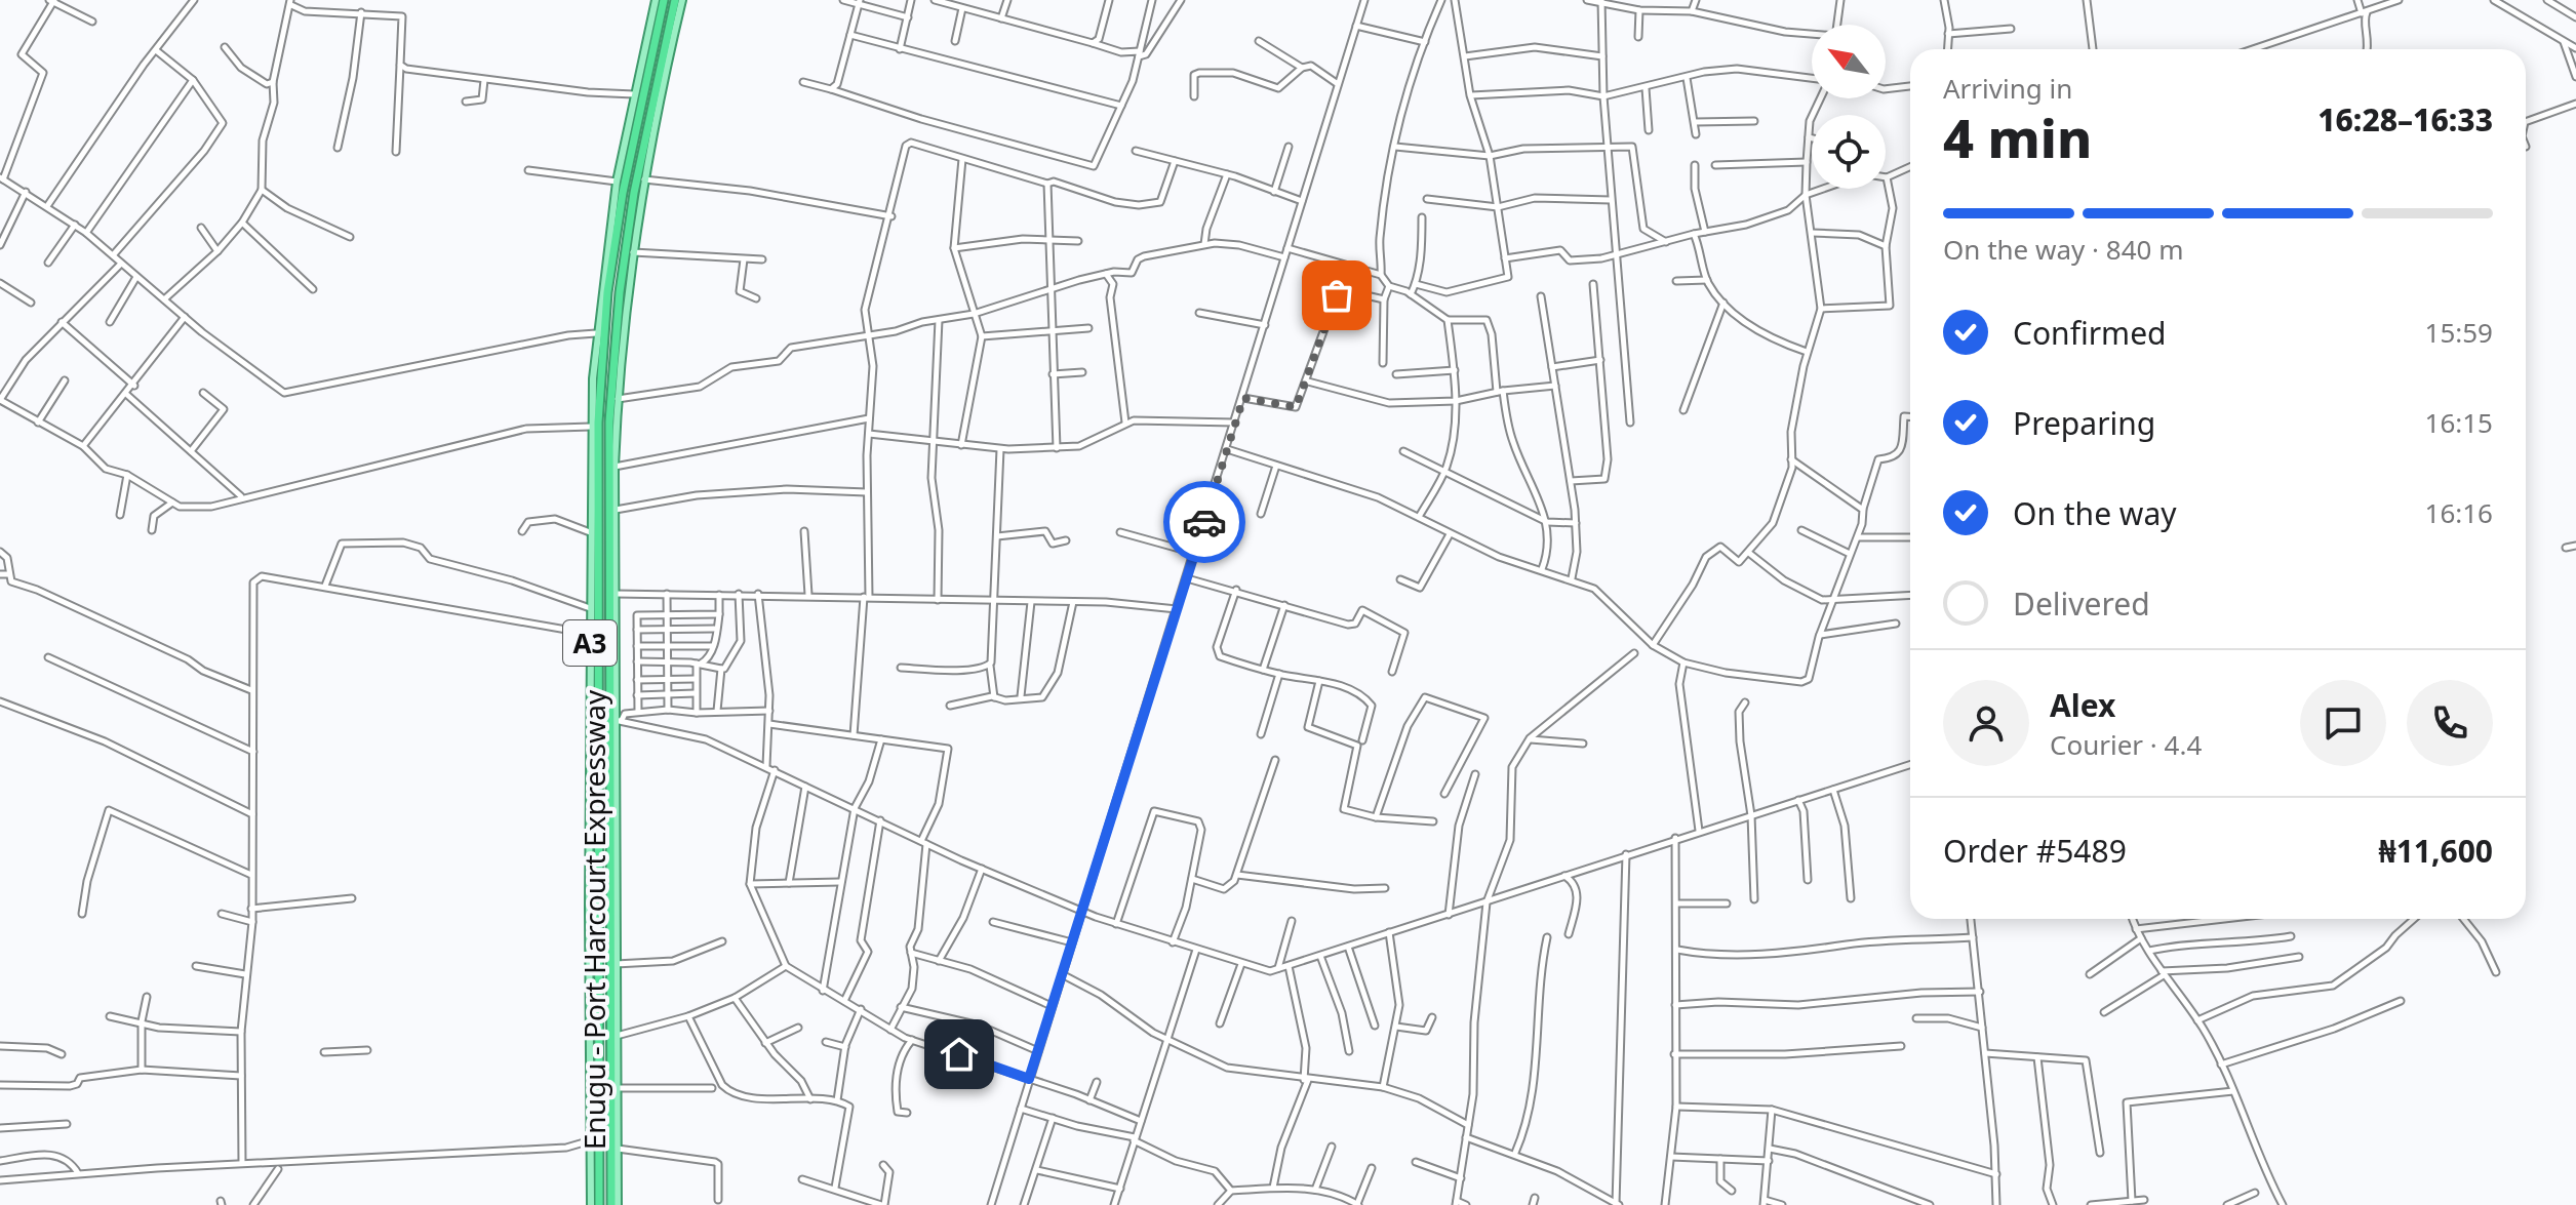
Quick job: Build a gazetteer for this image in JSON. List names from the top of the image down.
{
  "streets": {
    "highway": ["A3", "Enugu - Port Harcourt Expressway"]
  },
  "north": "top left",
  "page": {
    "heading": ["4 min", "Arriving in", "16:28–16:33"],
    "panel": [
      "Alex",
      "Courier · 4.4",
      "Order #5489",
      "₦11,600"
    ],
    "bar": "On the way · 840 m",
    "list": [
      ["Confirmed", "15:59"],
      ["Preparing", "16:15"],
      ["On the way", "16:16"],
      "Delivered"
    ]
  }
}
